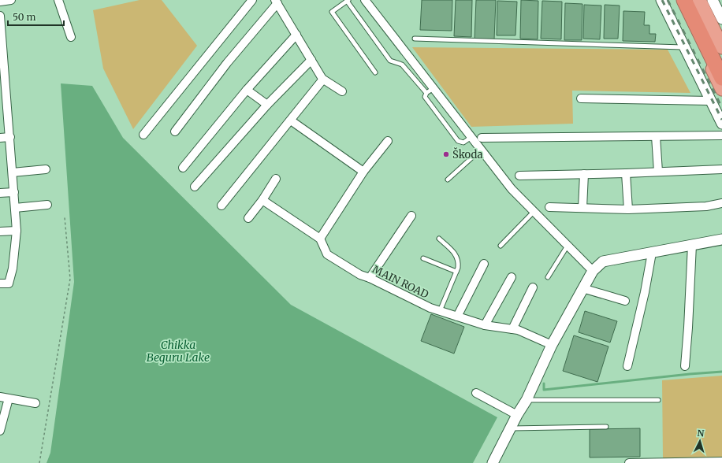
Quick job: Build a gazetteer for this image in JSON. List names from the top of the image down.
{
  "streets": {
    "street": ["MAIN ROAD"]
  },
  "water": ["Chikka Beguru Lake"],
  "places": ["Škoda"],
  "scale_bar": "50 m",
  "north": "top"
}
